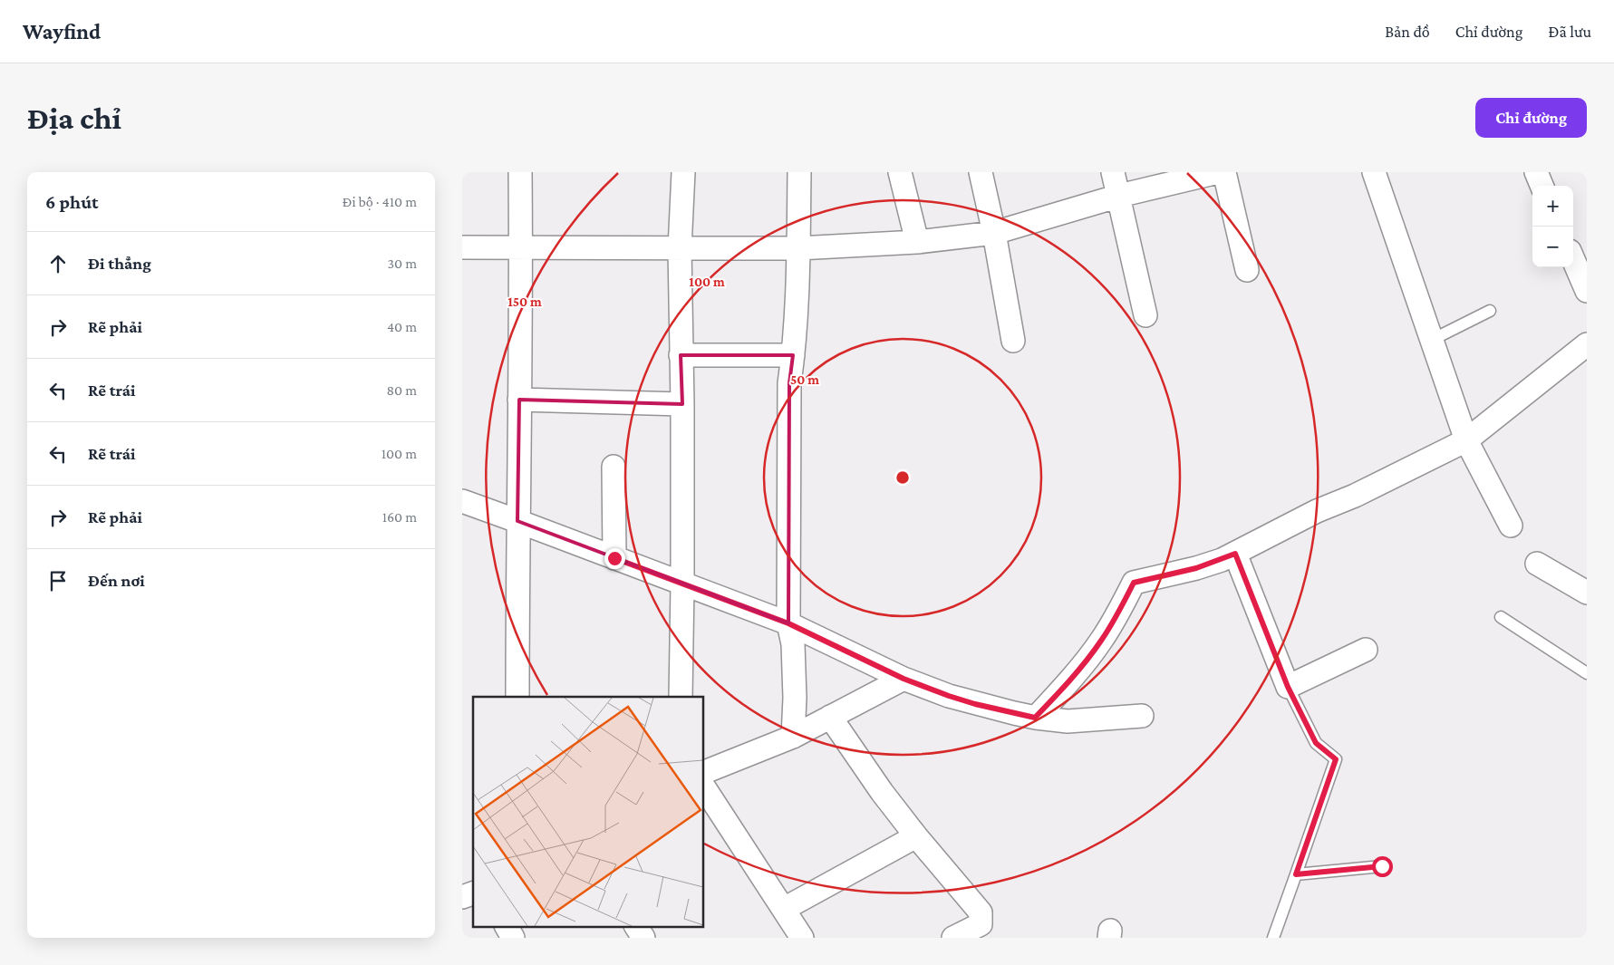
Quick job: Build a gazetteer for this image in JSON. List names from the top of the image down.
{
  "page": {
    "header": "Wayfind",
    "nav": ["Bản đồ", "Chỉ đường", "Đã lưu"],
    "buttons": "Chỉ đường",
    "title": "Địa chỉ",
    "heading": ["6 phút", "Đi bộ · 410 m"],
    "map_buttons": ["+", "−"],
    "list": [
      ["Đi thẳng", "30 m"],
      ["Rẽ phải", "40 m"],
      ["Rẽ trái", "80 m"],
      ["Rẽ trái", "100 m"],
      ["Rẽ phải", "160 m"],
      "Đến nơi"
    ]
  },
  "rings": ["100 m", "150 m", "50 m"]
}
